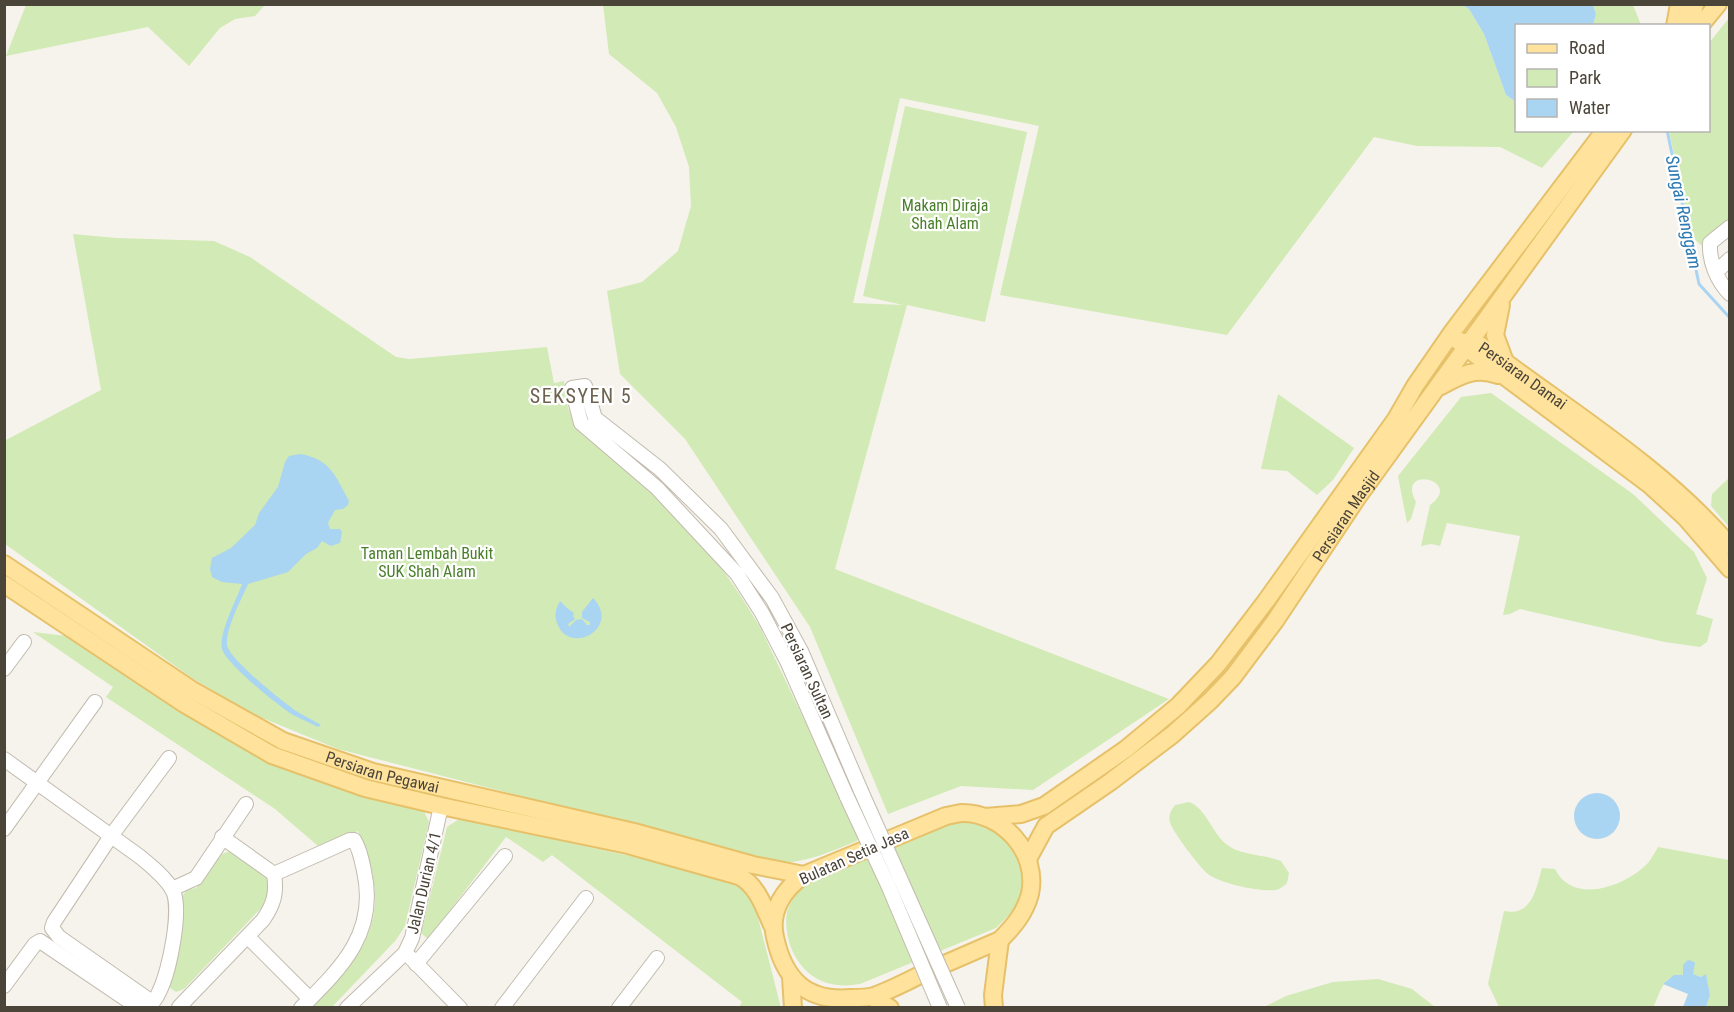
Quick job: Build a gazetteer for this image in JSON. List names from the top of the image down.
{
  "streets": {
    "main road": [
      "Persiaran Damai",
      "Persiaran Masjid",
      "Persiaran Pegawai",
      "Bulatan Setia Jasa"
    ],
    "street": ["Persiaran Sultan", "Jalan Durian 4/1"]
  },
  "crossings": [
    ["Persiaran Damai", "Persiaran Masjid"],
    ["Persiaran Masjid", "Bulatan Setia Jasa"],
    ["Persiaran Pegawai", "Bulatan Setia Jasa"],
    ["Persiaran Pegawai", "Jalan Durian 4/1"]
  ],
  "districts": ["SEKSYEN 5"],
  "water": ["Sungai Renggam"],
  "parks": ["Makam Diraja Shah Alam", "Taman Lembah Bukit SUK Shah Alam"],
  "legend": ["Road", "Park", "Water"]
}
